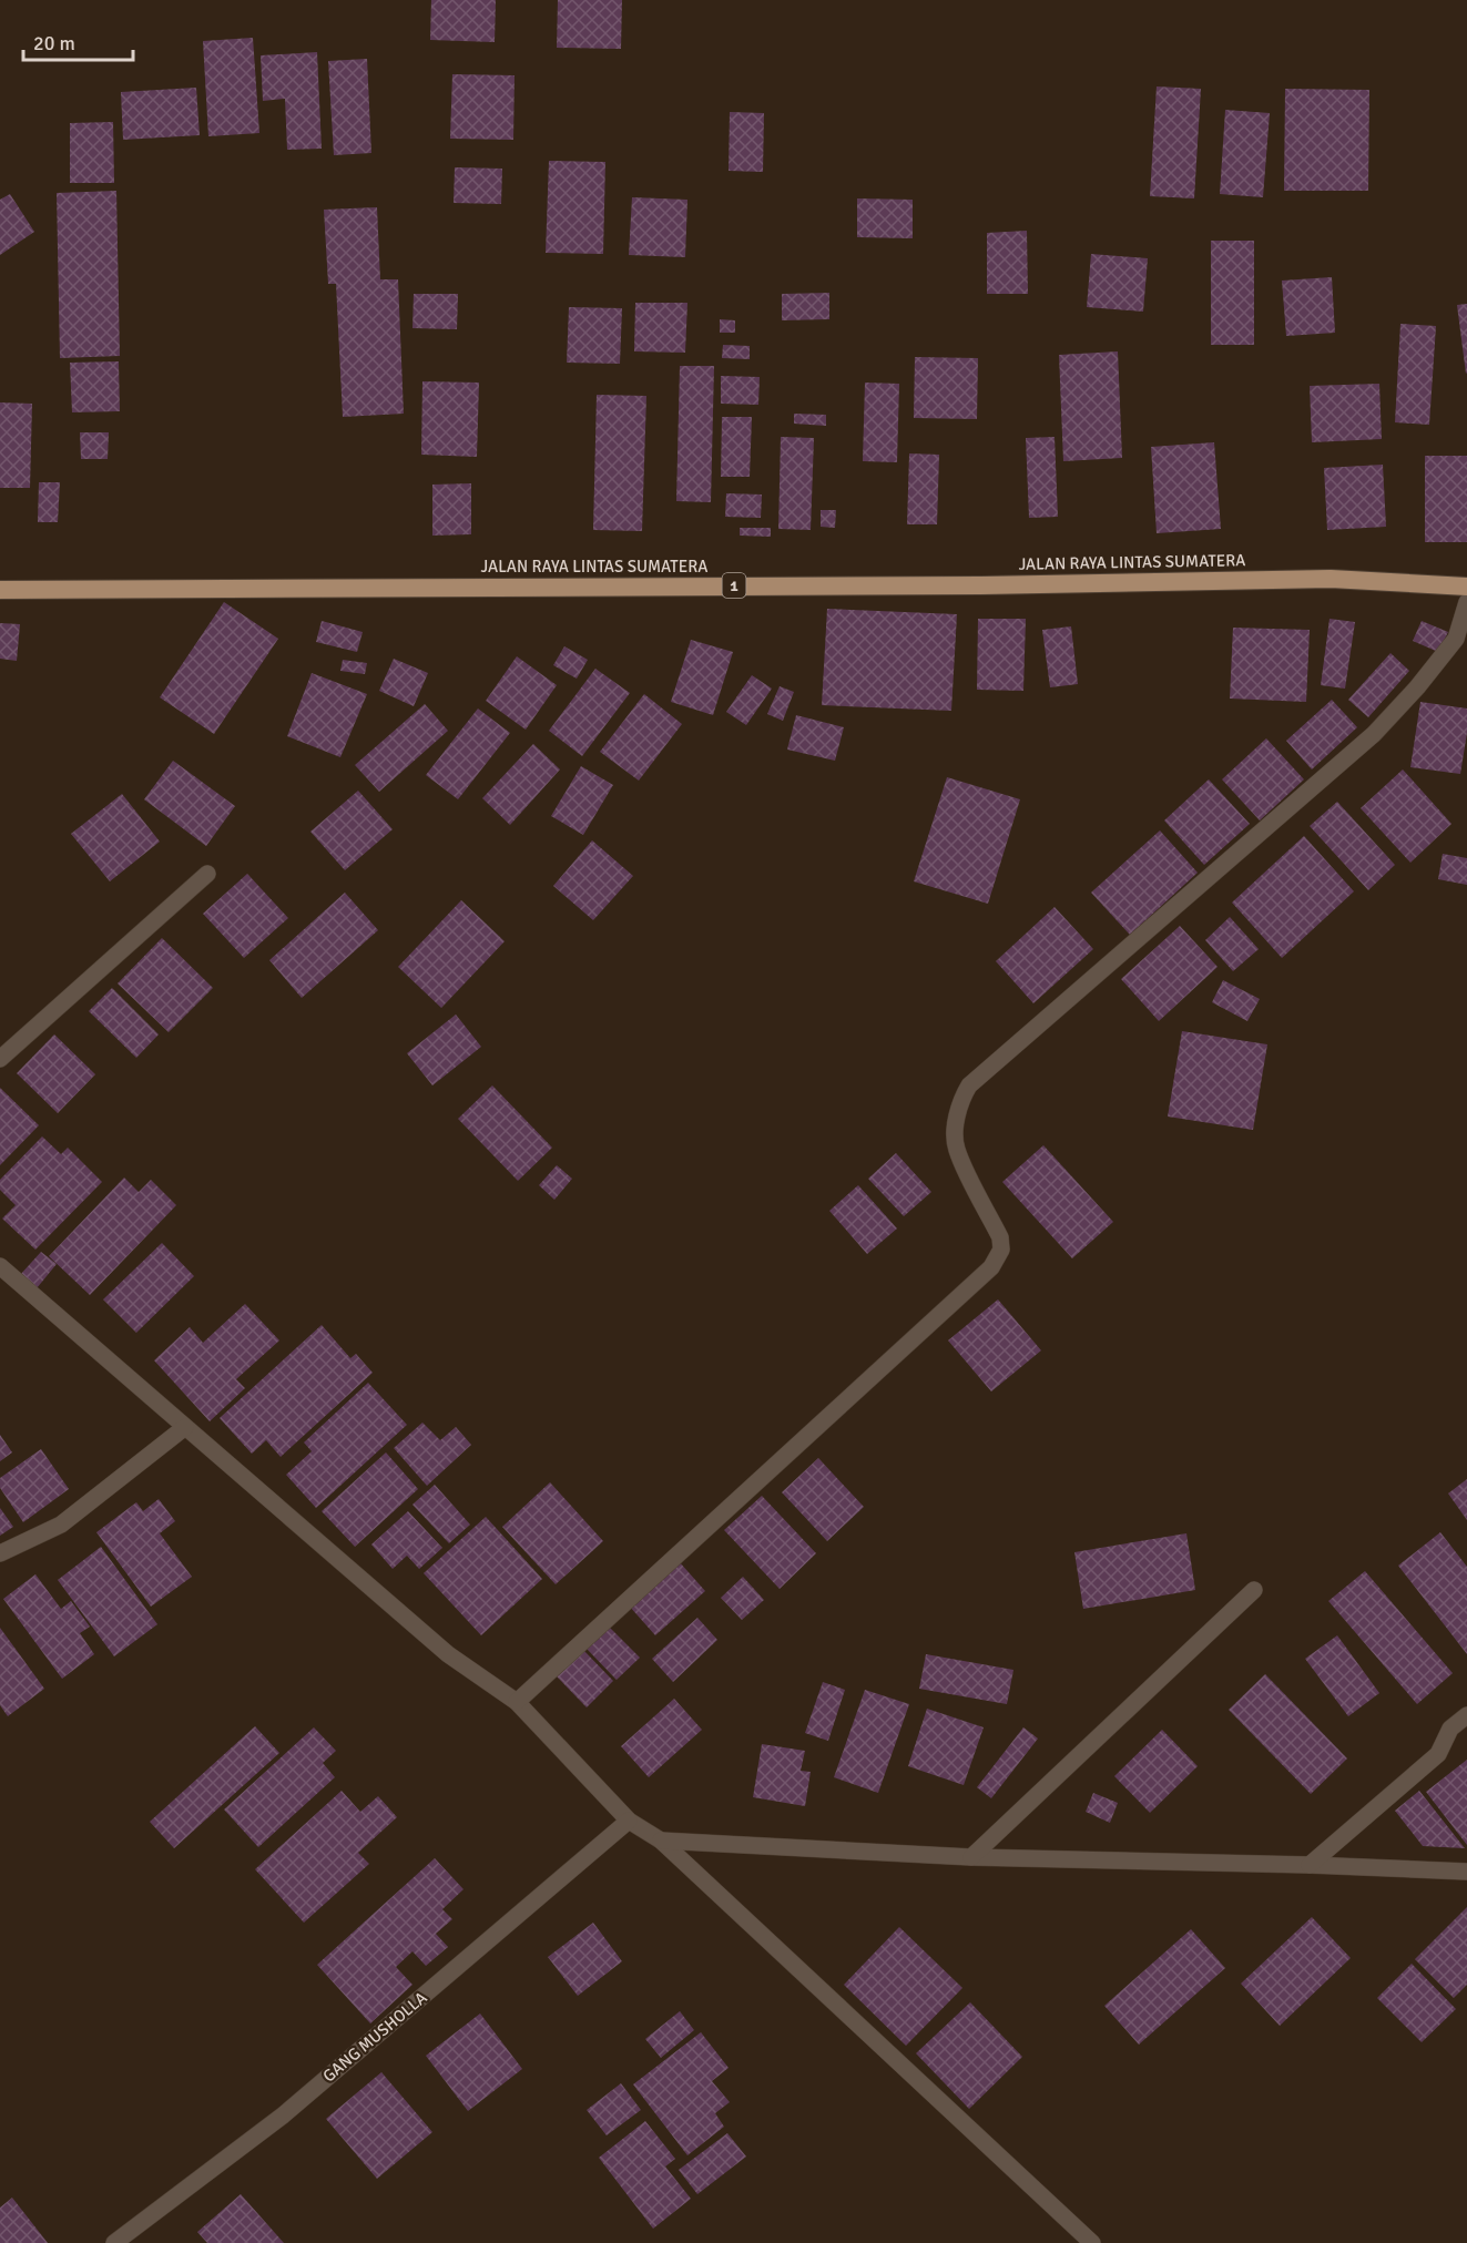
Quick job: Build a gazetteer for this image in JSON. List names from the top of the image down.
{
  "streets": {
    "highway": ["JALAN RAYA LINTAS SUMATERA", "1"],
    "street": ["GANG MUSHOLLA"]
  },
  "scale_bar": "20 m"
}
